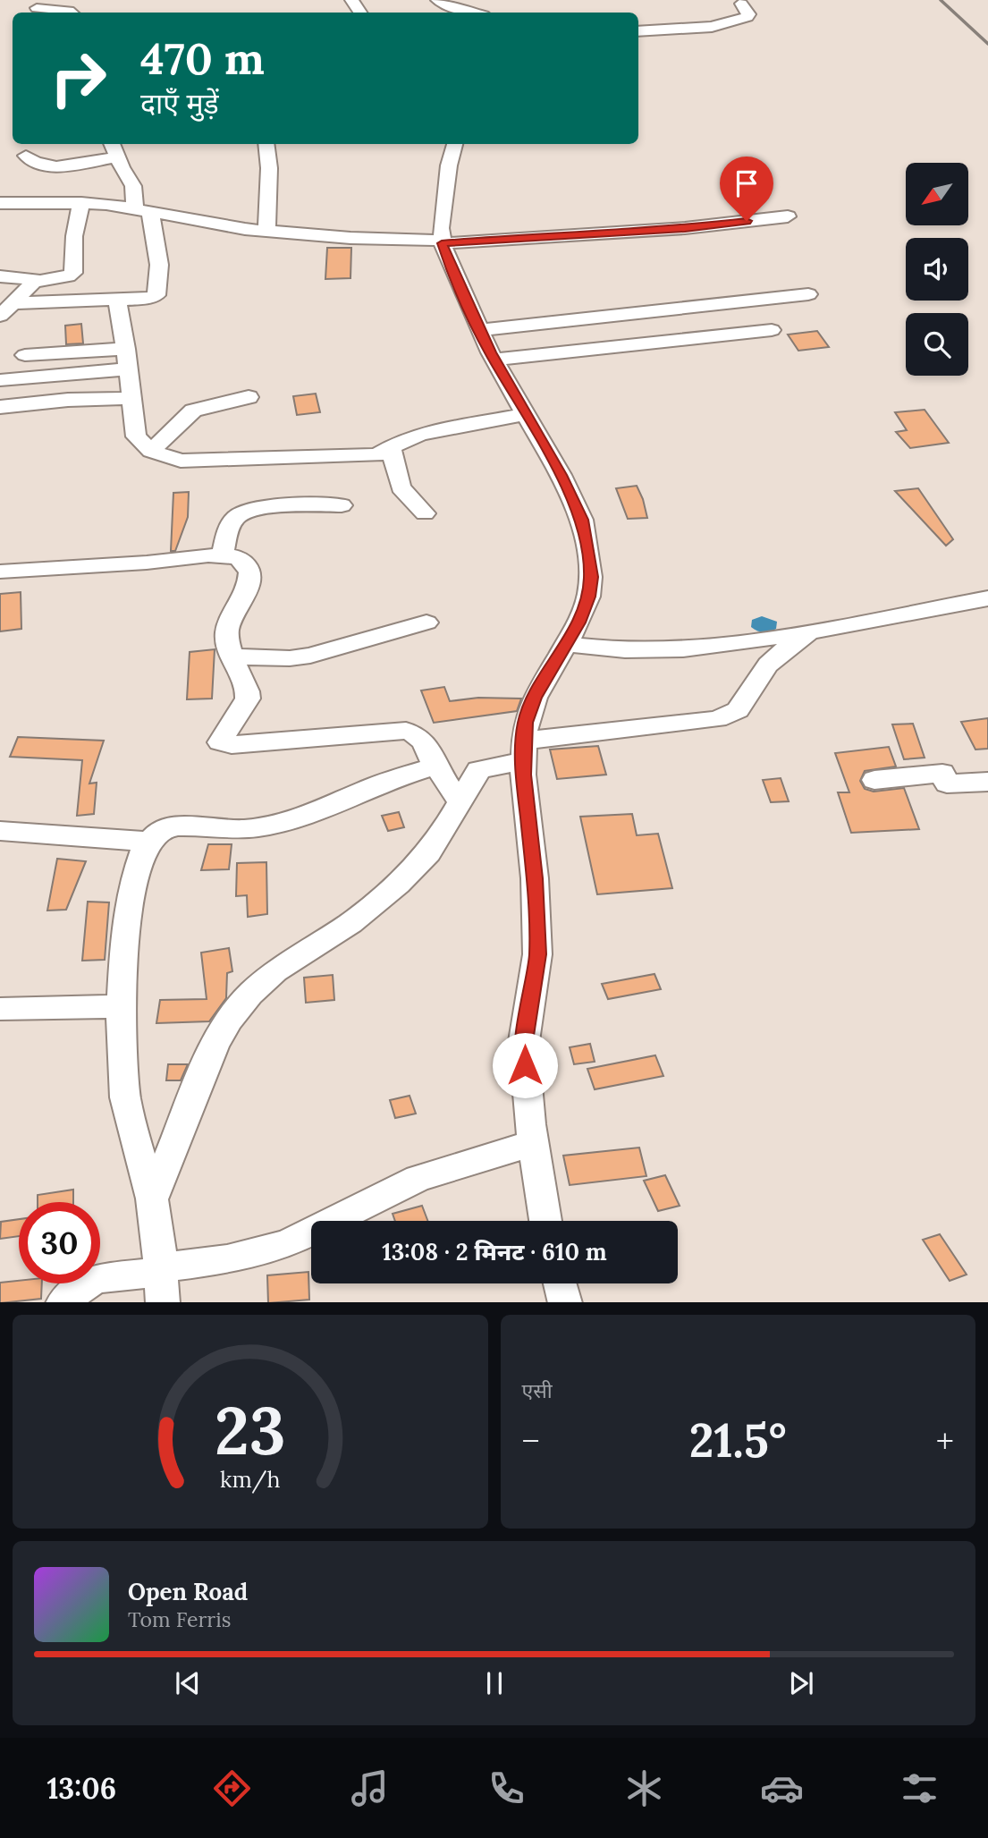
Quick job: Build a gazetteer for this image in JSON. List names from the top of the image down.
{
  "north": "bottom left",
  "page": {
    "turn": ["470 m", "दाएँ मुड़ें"],
    "limit": "30",
    "trip": "13:08 · 2 मिनट · 610 m",
    "tile": "एसी",
    "heat": ["−", "21.5°", "+"],
    "song": ["Open Road", "Tom Ferris"],
    "tabs": "13:06",
    "gauge": ["23", "km/h"]
  }
}
